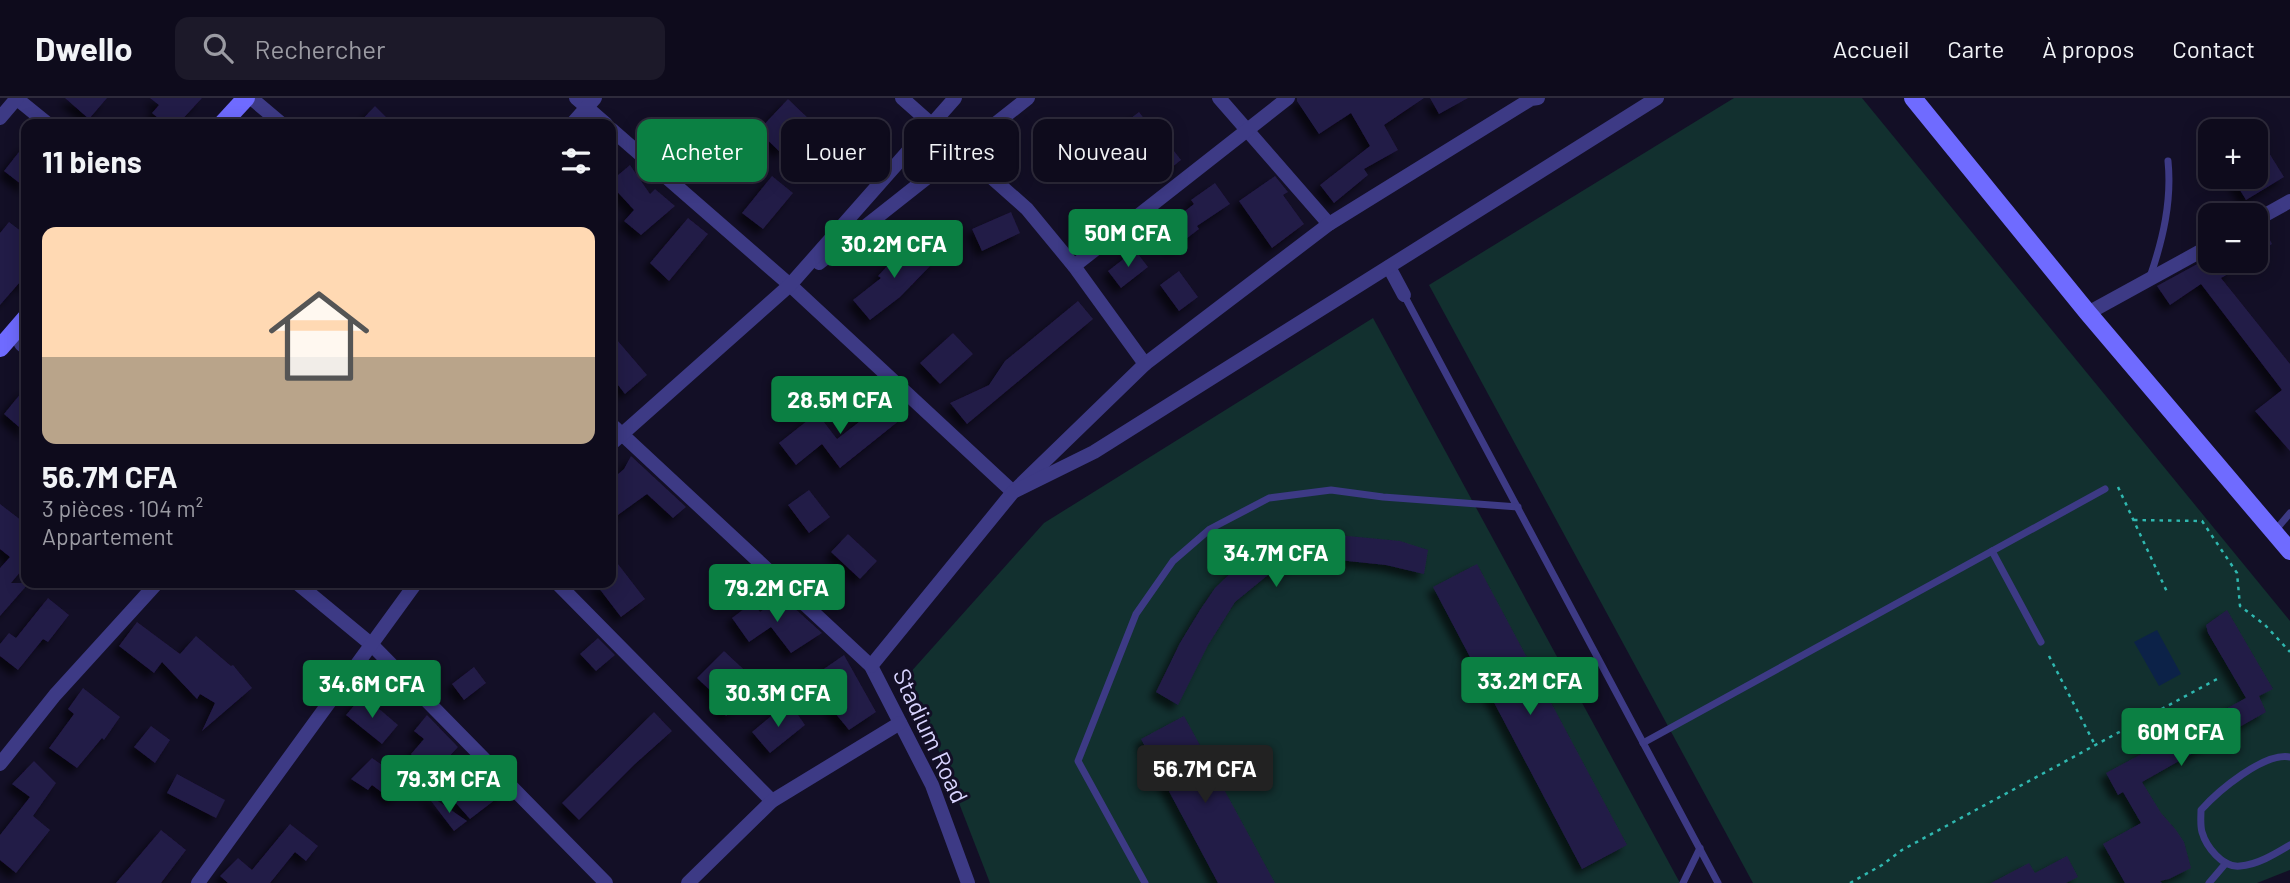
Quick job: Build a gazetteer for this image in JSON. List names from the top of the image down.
{
  "streets": {
    "street": ["Stadium Road"]
  },
  "page": {
    "header": "Dwello",
    "search": "Rechercher",
    "nav": [
      "Accueil",
      "Carte",
      "À propos",
      "Contact"
    ],
    "map_buttons": ["+", "−"],
    "chip": [
      "Acheter",
      "Louer",
      "Filtres",
      "Nouveau"
    ],
    "heading": "11 biens",
    "list": [
      {
        "name": "56.7M CFA",
        "note": "3 pièces · 104 m² · Appartement"
      }
    ],
    "price": [
      "50M CFA",
      "30.2M CFA",
      "28.5M CFA",
      "34.7M CFA",
      "79.2M CFA",
      "33.2M CFA",
      "34.6M CFA",
      "30.3M CFA",
      "60M CFA",
      "56.7M CFA",
      "79.3M CFA"
    ]
  }
}
